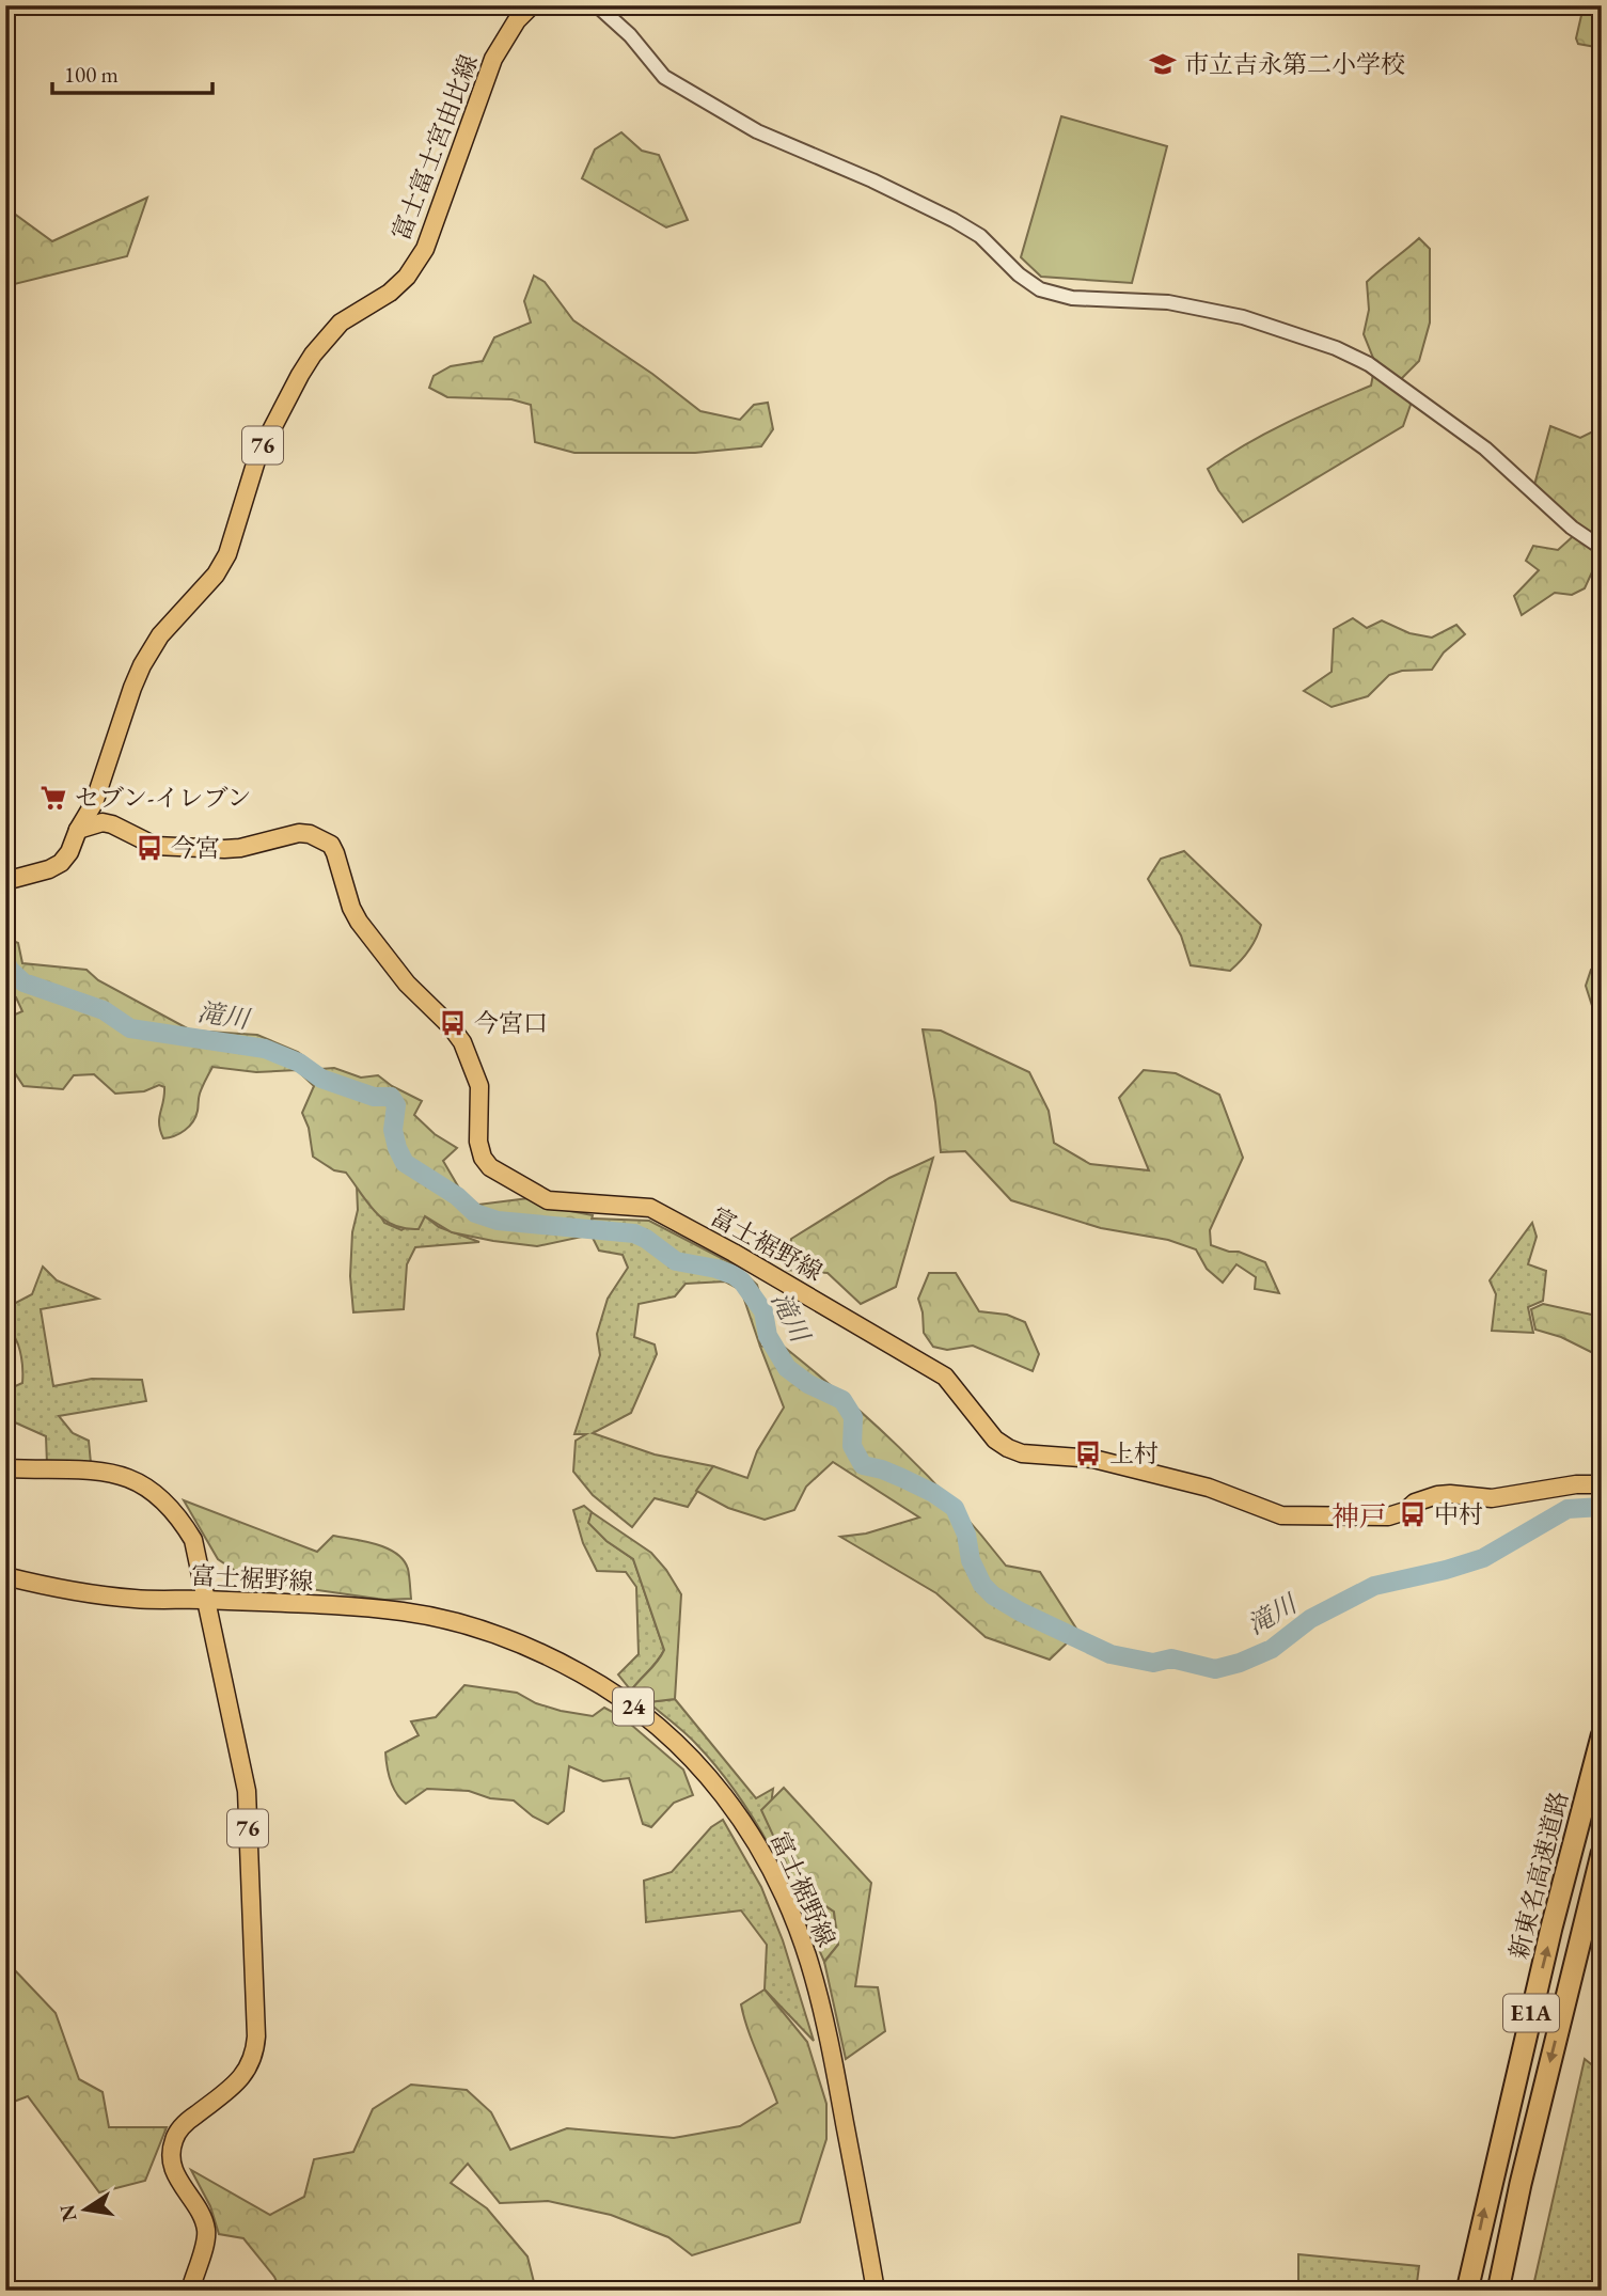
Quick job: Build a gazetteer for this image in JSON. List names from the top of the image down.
{
  "streets": {
    "highway": ["新東名高速道路", "E1A"],
    "main road": [
      "富士富士宮由比線",
      "76",
      "富士裾野線",
      "24"
    ]
  },
  "crossings": [
    ["富士富士宮由比線", "富士裾野線"],
    ["76", "富士裾野線"]
  ],
  "districts": ["神戸"],
  "water": ["滝川"],
  "places": {
    "school or university": ["市立吉永第二小学校"],
    "supermarket": ["セブン-イレブン"],
    "bus stop": [
      "今宮",
      "今宮口",
      "上村",
      "中村"
    ]
  },
  "scale_bar": "100 m",
  "north": "left"
}
